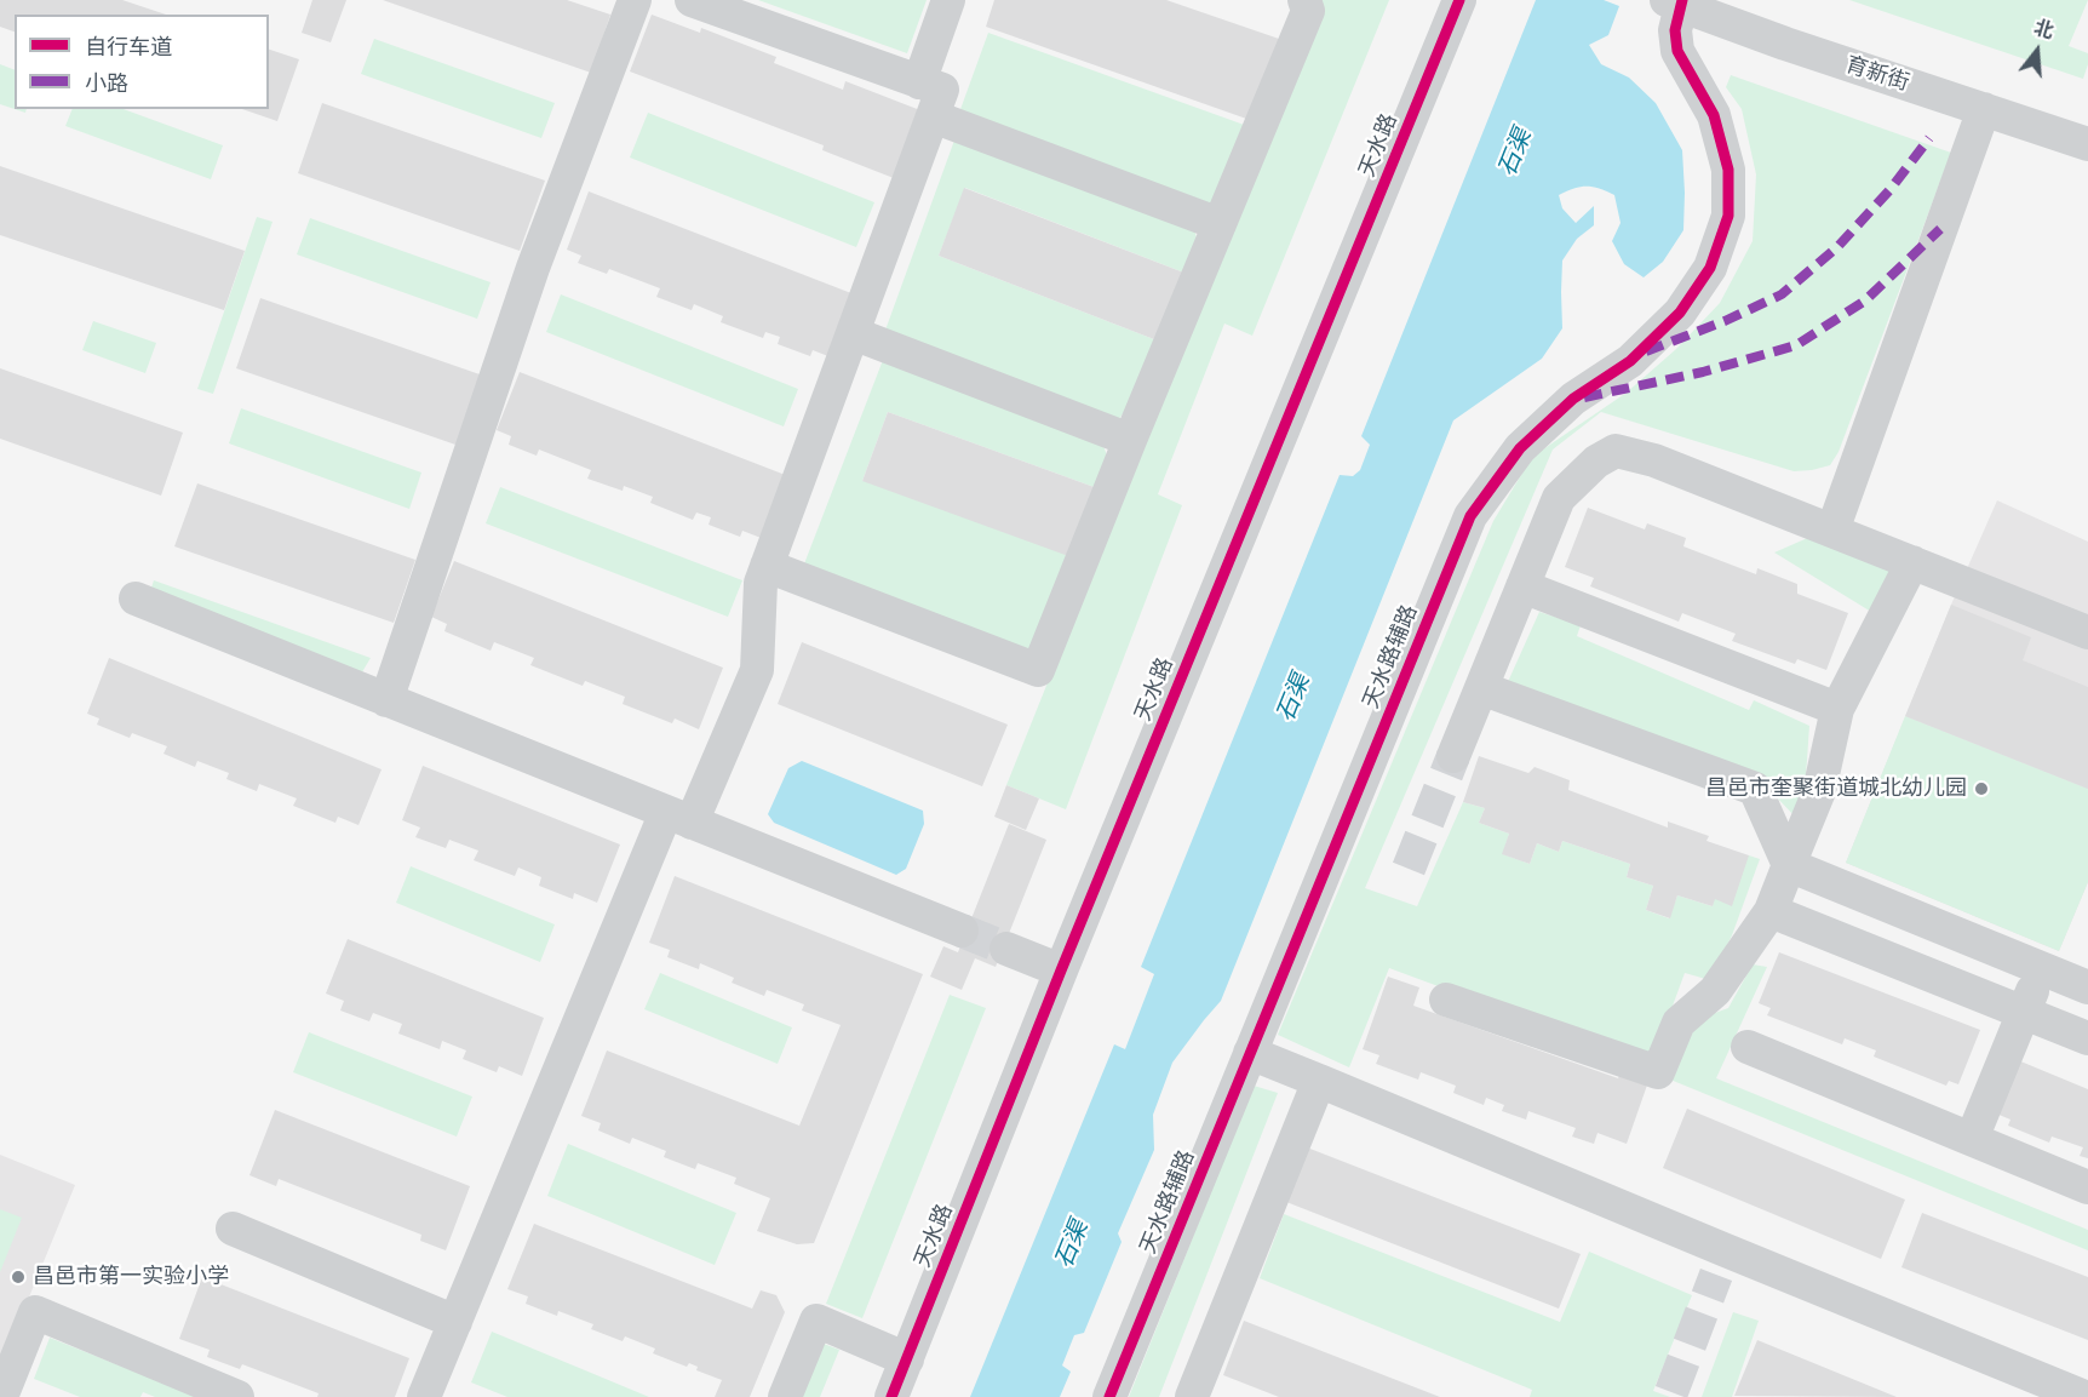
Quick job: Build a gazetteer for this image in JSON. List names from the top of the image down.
{
  "streets": {
    "street": ["育新街", "天水路", "天水路辅路"]
  },
  "crossings": [
    ["育新街", "天水路辅路"]
  ],
  "water": ["石渠"],
  "places": ["昌邑市奎聚街道城北幼儿园", "昌邑市第一实验小学"],
  "legend": ["自行车道", "小路"],
  "north": "top"
}
